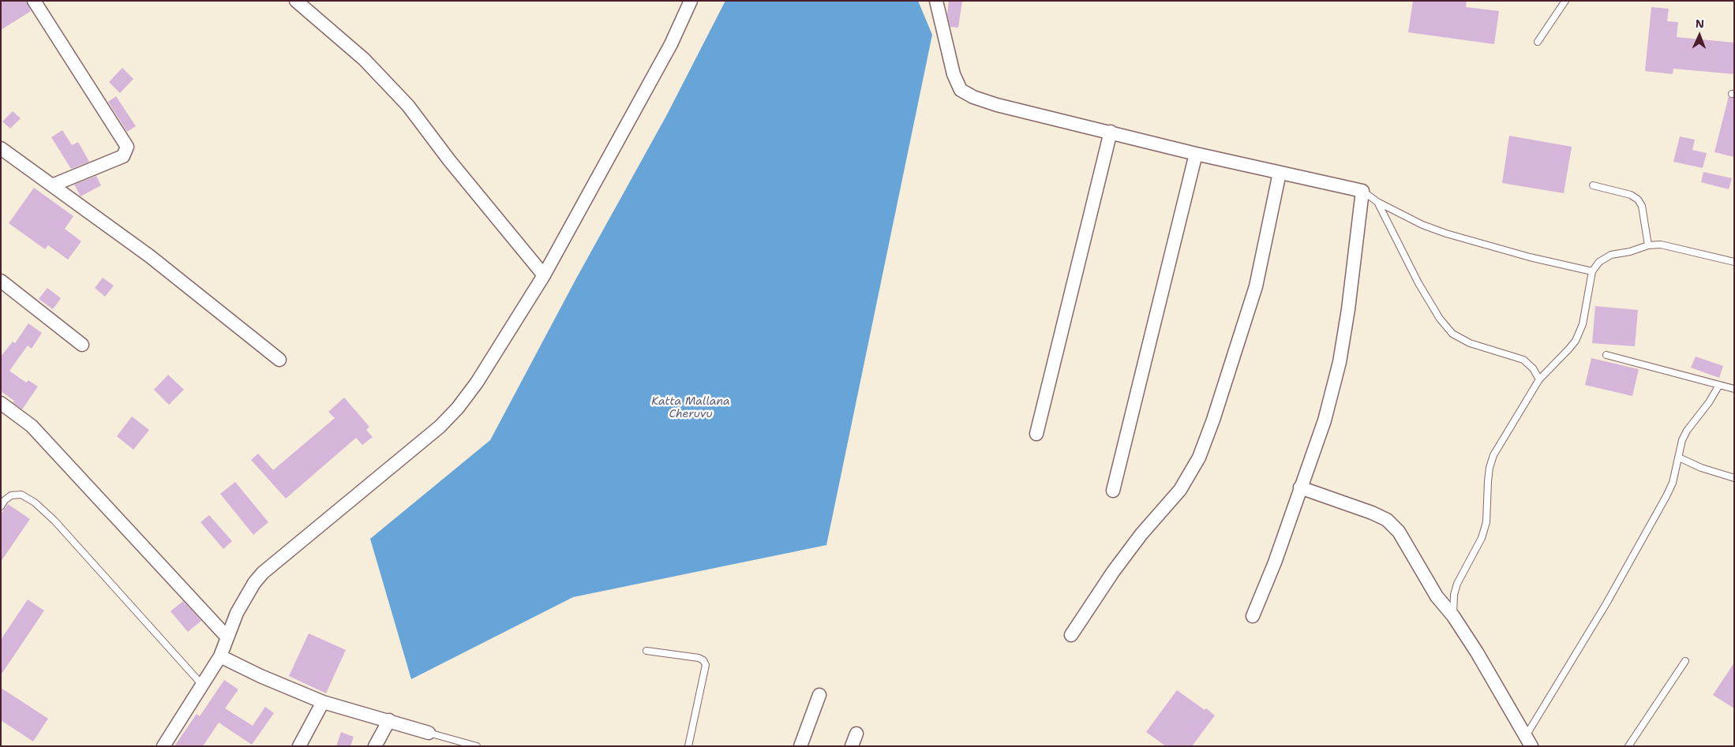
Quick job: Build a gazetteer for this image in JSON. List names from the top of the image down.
{
  "water": ["Katta Mallana Cheruvu"],
  "north": "top"
}
